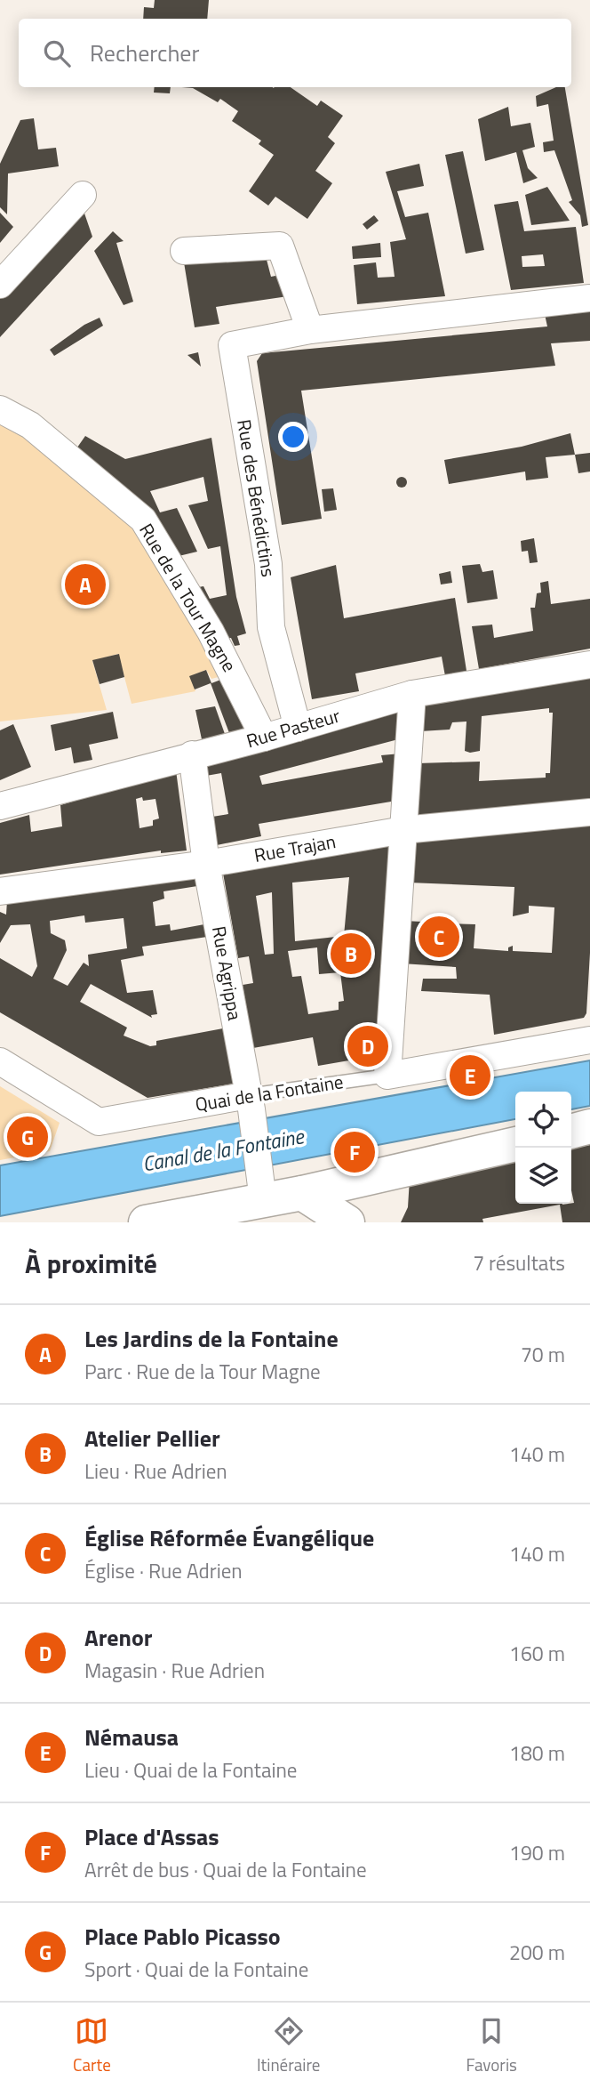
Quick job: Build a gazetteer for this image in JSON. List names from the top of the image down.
{
  "streets": {
    "street": [
      "Rue des Bénédictins",
      "Rue de la Tour Magne",
      "Rue Pasteur",
      "Rue Trajan",
      "Rue Agrippa",
      "Quai de la Fontaine"
    ]
  },
  "crossings": [
    ["Rue des Bénédictins", "Rue Pasteur"],
    ["Rue de la Tour Magne", "Rue Pasteur"],
    ["Rue Pasteur", "Rue Agrippa"],
    ["Rue Trajan", "Rue Agrippa"],
    ["Rue Agrippa", "Quai de la Fontaine"]
  ],
  "water": ["Canal de la Fontaine"],
  "page": {
    "search": "Rechercher",
    "pins": [
      "A",
      "C",
      "B",
      "D",
      "E",
      "G",
      "F"
    ],
    "heading": ["À proximité", "7 résultats"],
    "list": [
      {
        "mark": "A",
        "name": "Les Jardins de la Fontaine",
        "note": "Parc · Rue de la Tour Magne",
        "value": "70 m"
      },
      {
        "mark": "B",
        "name": "Atelier Pellier",
        "note": "Lieu · Rue Adrien",
        "value": "140 m"
      },
      {
        "mark": "C",
        "name": "Église Réformée Évangélique",
        "note": "Église · Rue Adrien",
        "value": "140 m"
      },
      {
        "mark": "D",
        "name": "Arenor",
        "note": "Magasin · Rue Adrien",
        "value": "160 m"
      },
      {
        "mark": "E",
        "name": "Némausa",
        "note": "Lieu · Quai de la Fontaine",
        "value": "180 m"
      },
      {
        "mark": "F",
        "name": "Place d'Assas",
        "note": "Arrêt de bus · Quai de la Fontaine",
        "value": "190 m"
      },
      {
        "mark": "G",
        "name": "Place Pablo Picasso",
        "note": "Sport · Quai de la Fontaine",
        "value": "200 m"
      }
    ],
    "nav": ["Carte", "Itinéraire", "Favoris"]
  }
}
